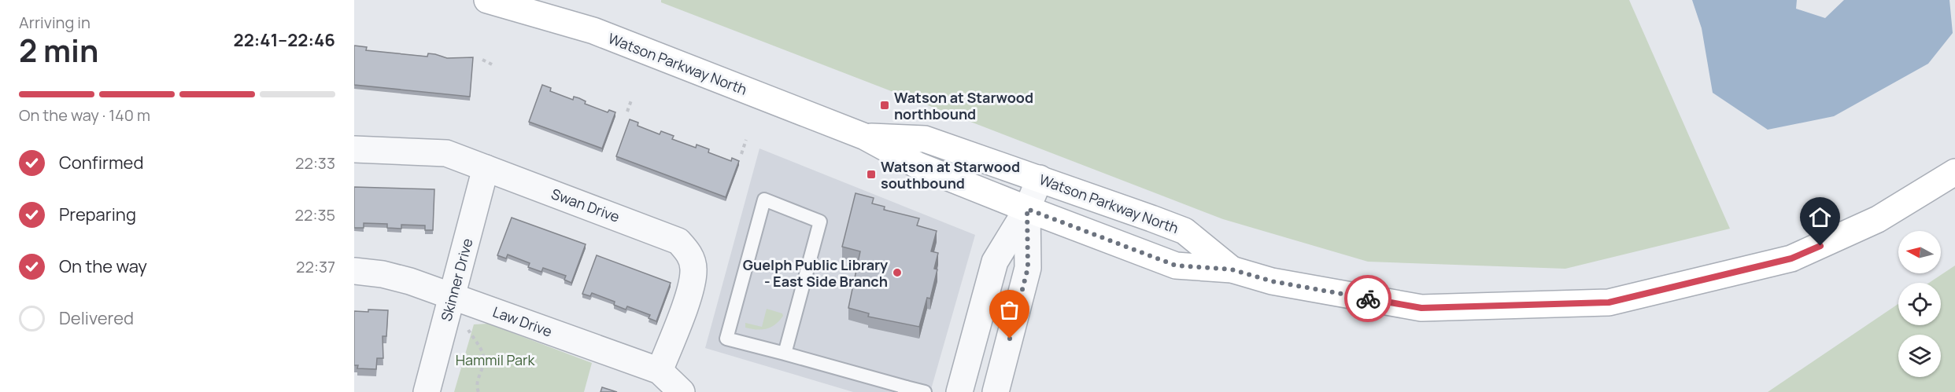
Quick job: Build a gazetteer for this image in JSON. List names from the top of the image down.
{
  "streets": {
    "main road": ["Watson Parkway North"],
    "street": ["Swan Drive", "Skinner Drive", "Law Drive"]
  },
  "crossings": [
    ["Swan Drive", "Skinner Drive"],
    ["Swan Drive", "Law Drive"],
    ["Skinner Drive", "Law Drive"]
  ],
  "parks": ["Hammil Park"],
  "places": {
    "transit": ["Watson at Starwood northbound", "Watson at Starwood southbound"],
    "other": ["Guelph Public Library - East Side Branch"]
  },
  "north": "left",
  "page": {
    "heading": ["2 min", "Arriving in", "22:41–22:46"],
    "bar": "On the way · 140 m",
    "list": [
      ["Confirmed", "22:33"],
      ["Preparing", "22:35"],
      ["On the way", "22:37"],
      "Delivered"
    ]
  }
}
